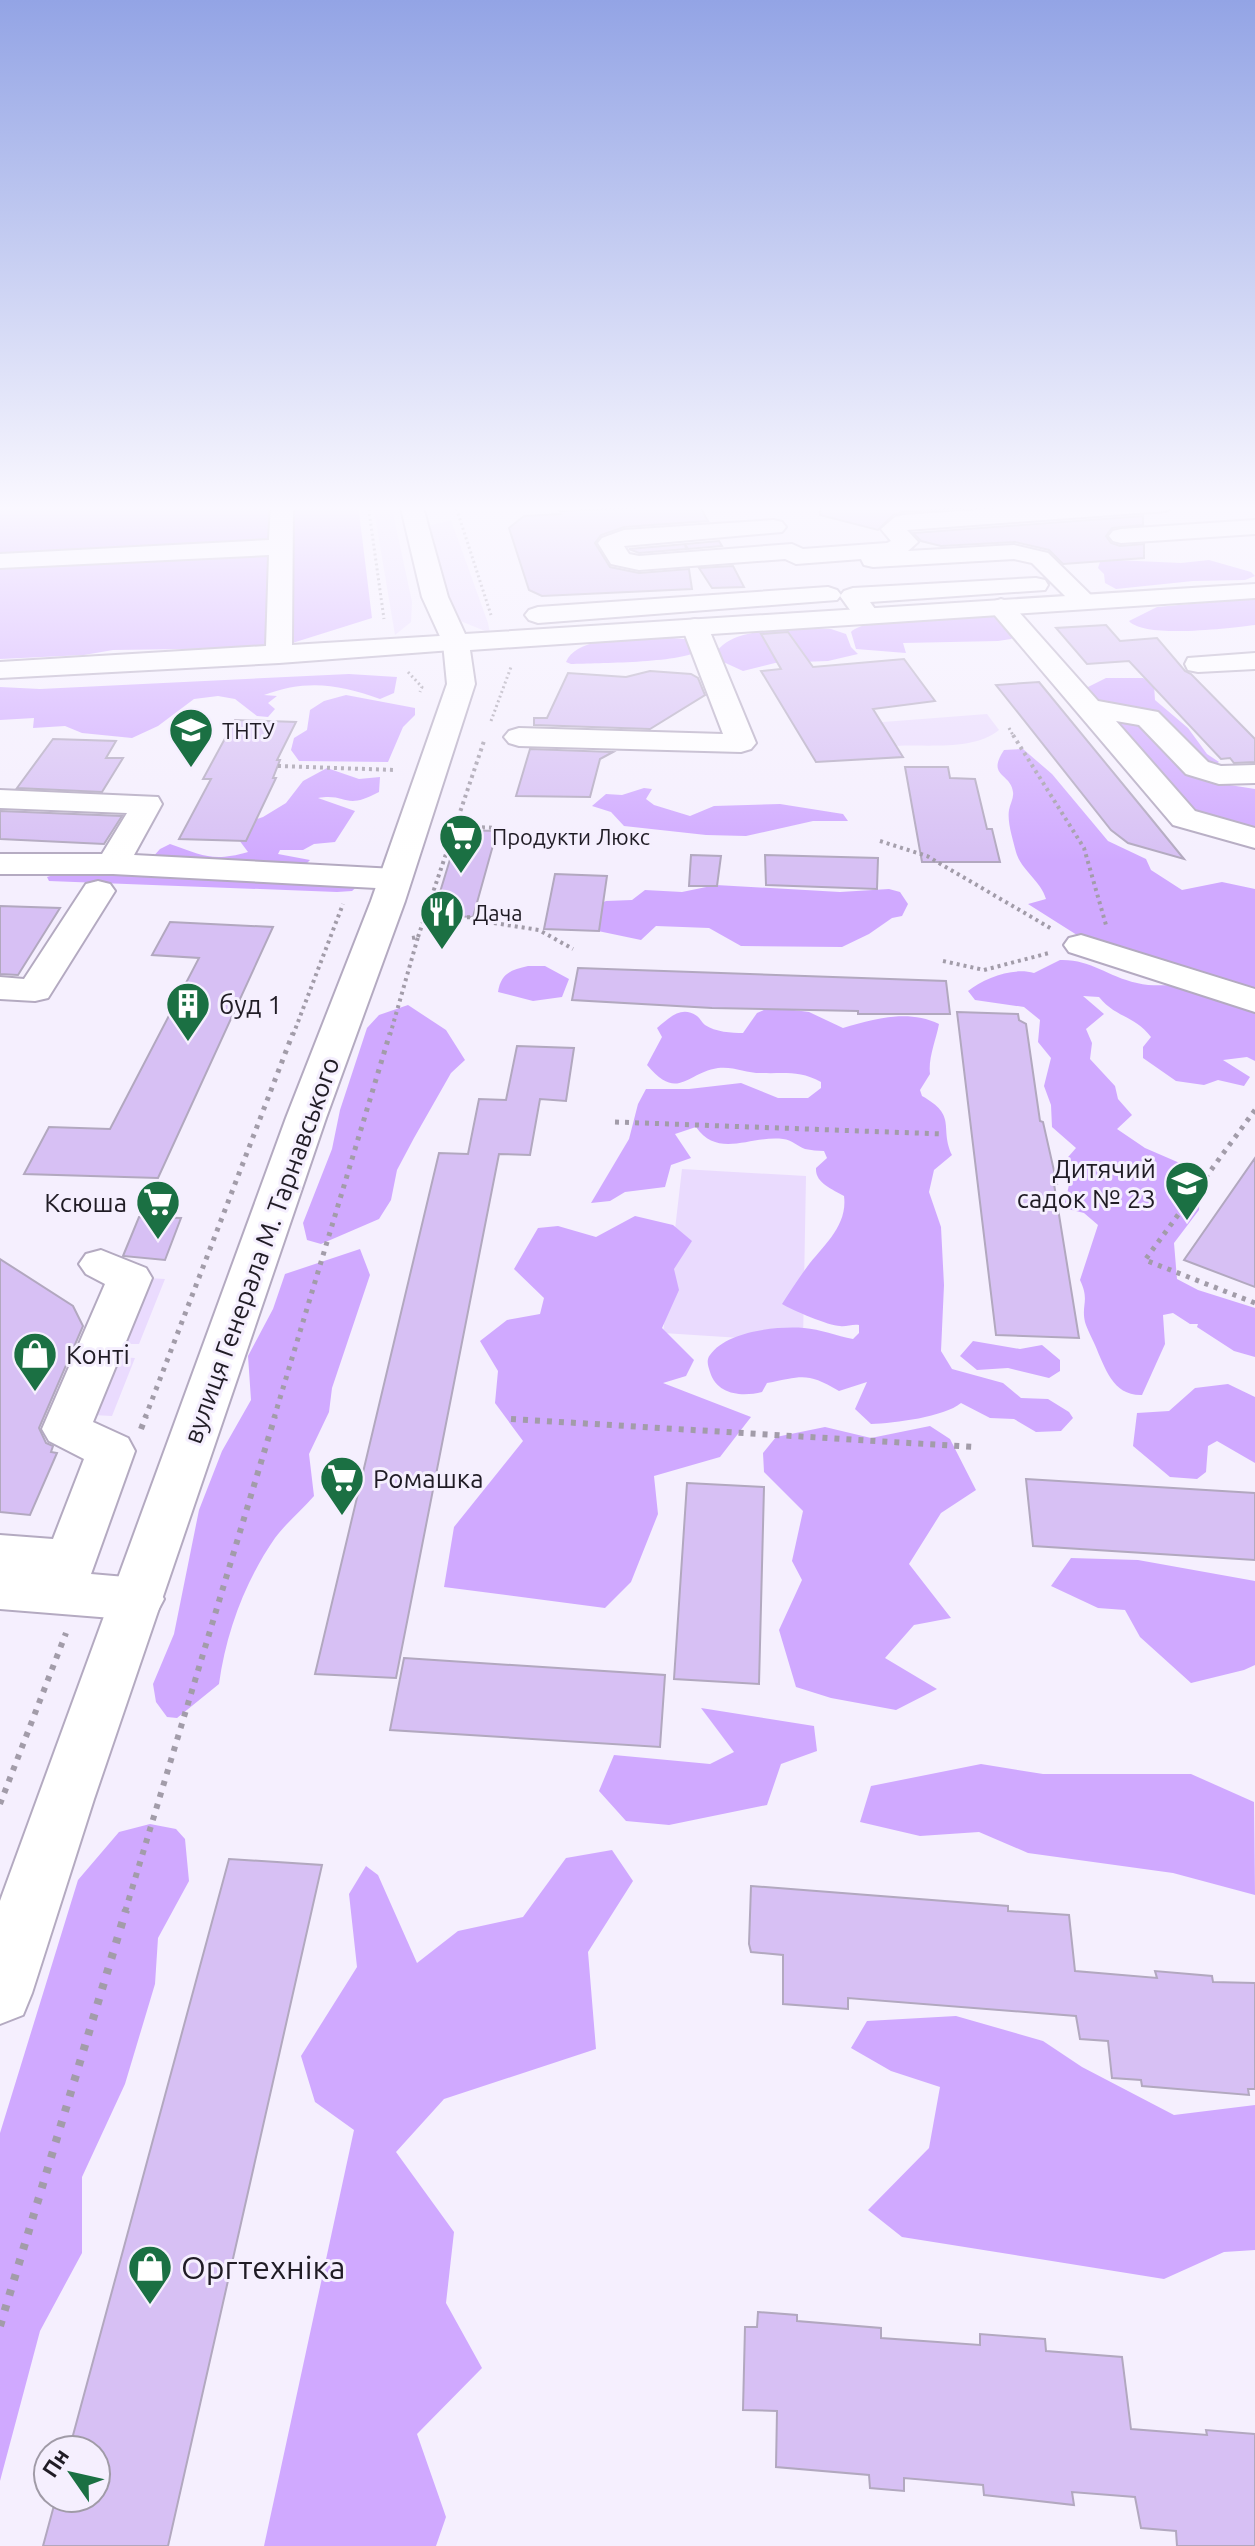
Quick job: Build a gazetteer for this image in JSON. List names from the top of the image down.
{
  "streets": {
    "main road": ["вулиця Генерала М. Тарнавського"]
  },
  "places": {
    "school or university": ["ТНТУ", "Дитячий садок № 23"],
    "supermarket": ["Продукти Люкс", "Ксюша", "Ромашка"],
    "restaurant": ["Дача"],
    "building": ["буд 1"],
    "shop": ["Конті", "Оргтехніка"]
  },
  "north": "top left"
}
